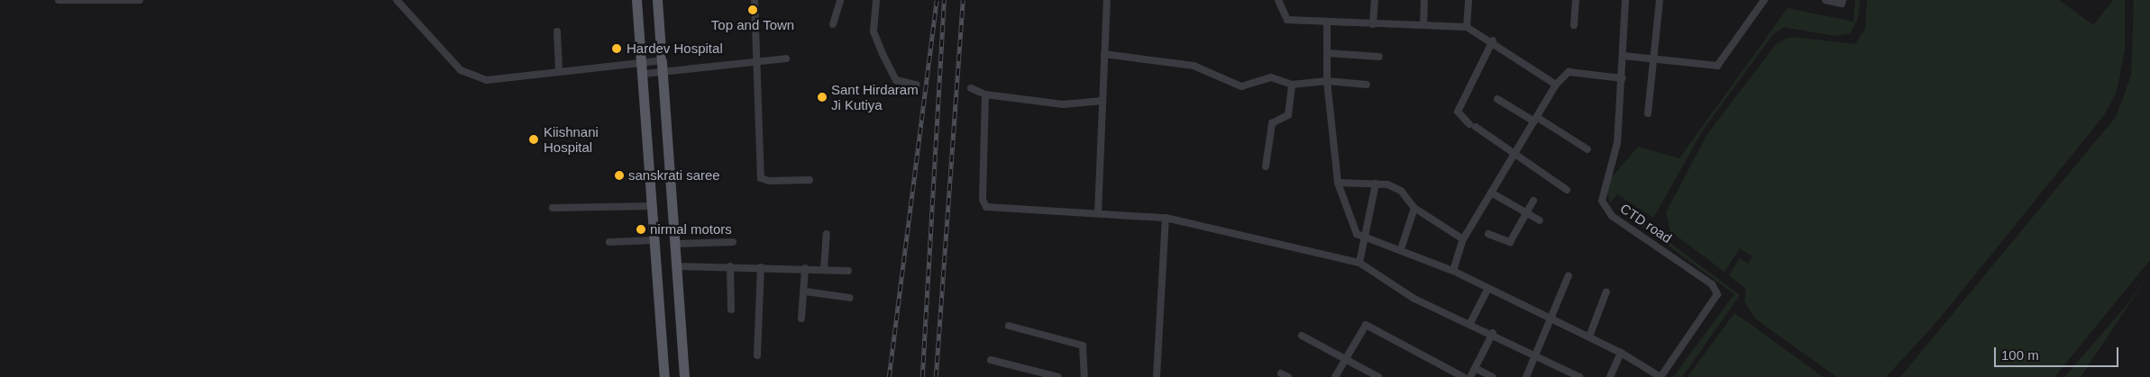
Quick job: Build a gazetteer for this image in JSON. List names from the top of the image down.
{
  "streets": {
    "street": ["CTD road"]
  },
  "places": [
    "Top and Town",
    "Hardev Hospital",
    "Sant Hirdaram Ji Kutiya",
    "Kiishnani Hospital",
    "sanskrati saree",
    "nirmal motors"
  ],
  "scale_bar": "100 m"
}
